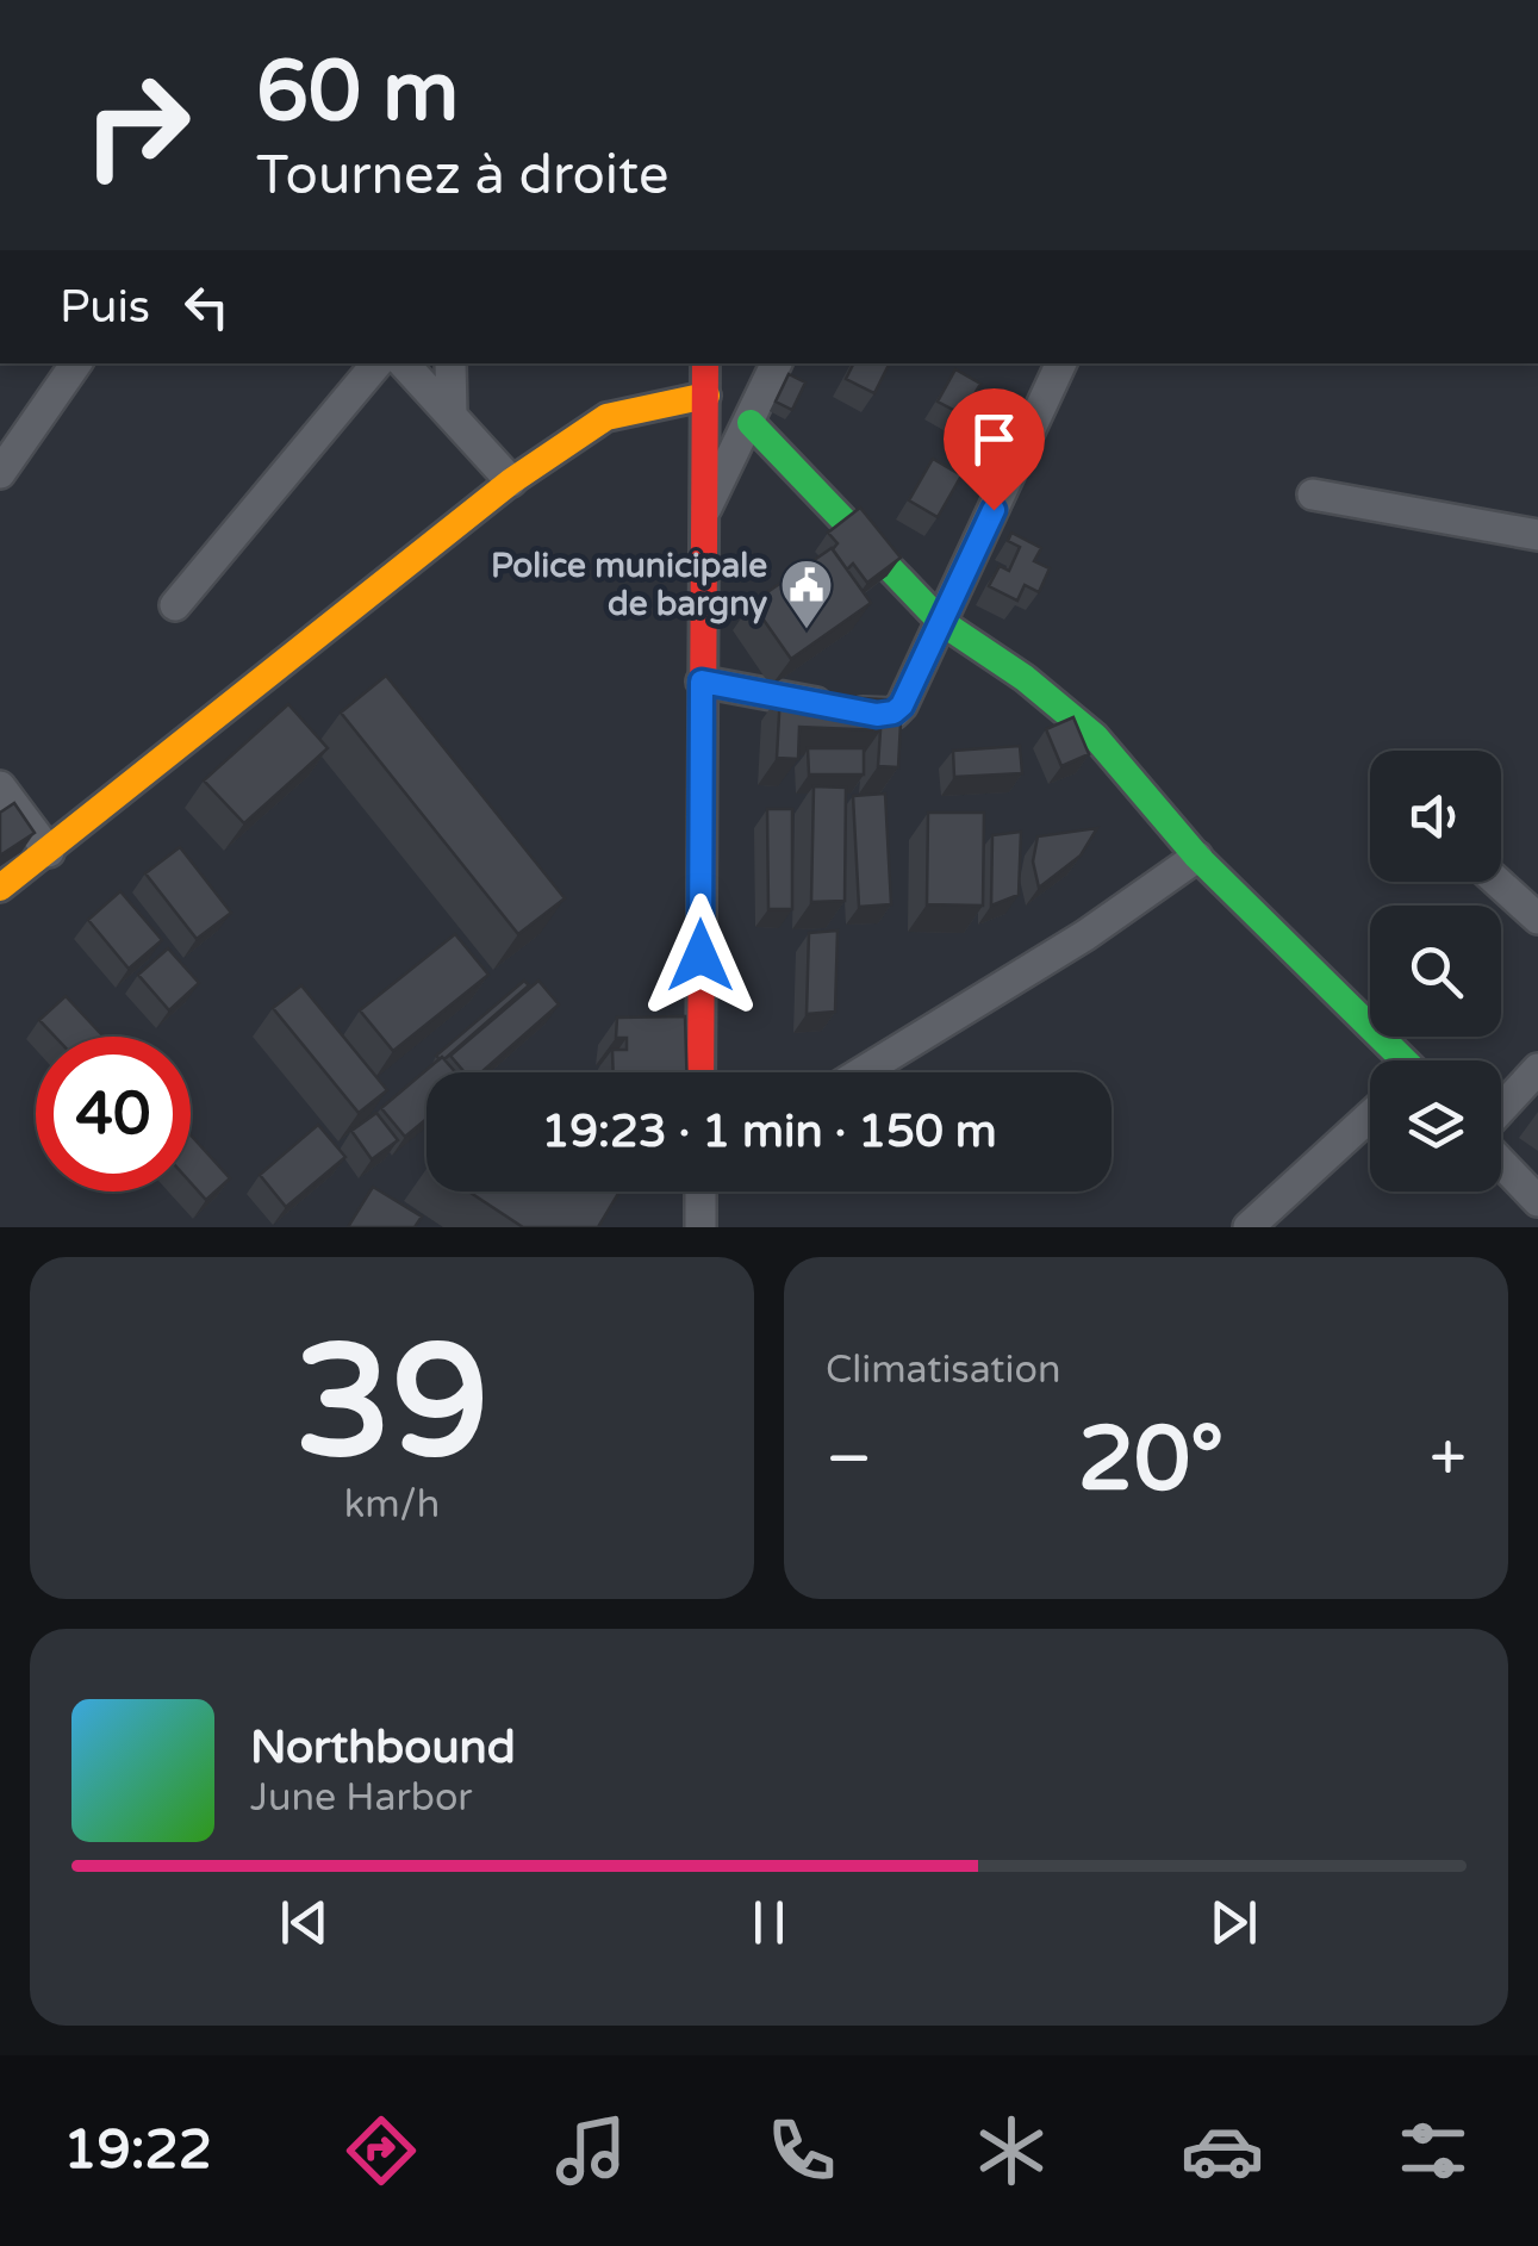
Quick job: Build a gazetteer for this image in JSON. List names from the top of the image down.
{
  "places": {
    "public building": ["Police municipale de bargny"]
  },
  "page": {
    "turn": ["60 m", "Tournez à droite"],
    "then": "Puis",
    "limit": "40",
    "trip": "19:23 · 1 min · 150 m",
    "tile": [
      ["39", "km/h"],
      "Climatisation"
    ],
    "heat": ["−", "20°", "+"],
    "song": ["Northbound", "June Harbor"],
    "tabs": "19:22"
  }
}
